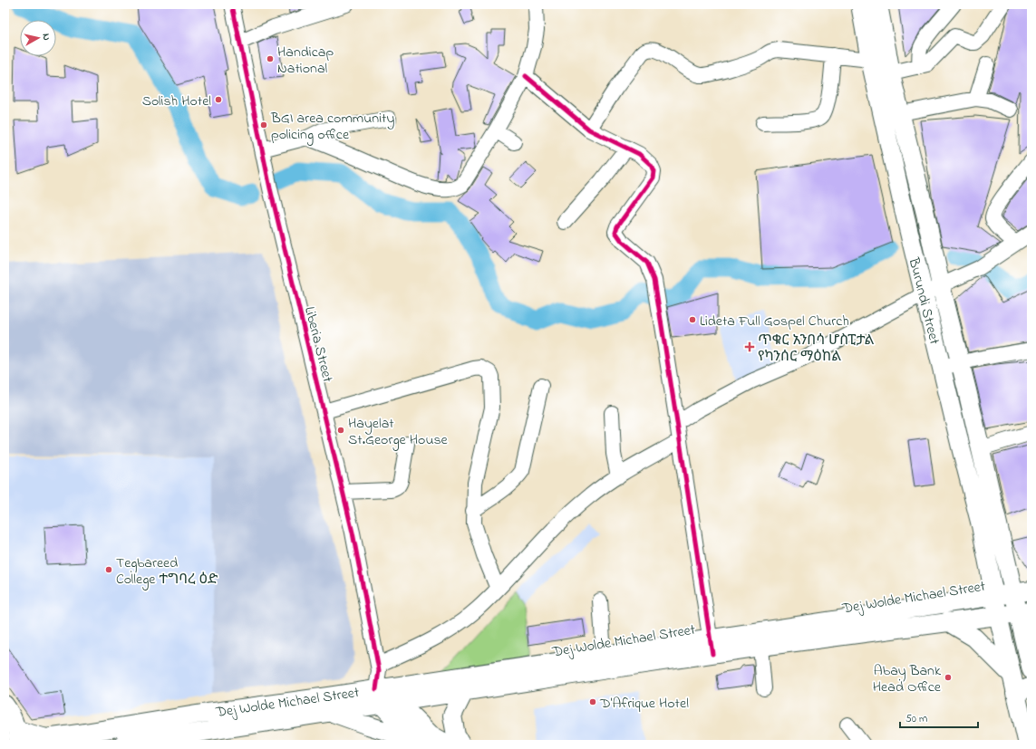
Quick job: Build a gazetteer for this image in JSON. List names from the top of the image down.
{
  "streets": {
    "main road": ["Burundi Street", "Dej Wolde Michael Street"],
    "street": ["Liberia Street"]
  },
  "crossings": [
    ["Burundi Street", "Dej Wolde Michael Street"],
    ["Liberia Street", "Dej Wolde Michael Street"]
  ],
  "places": {
    "other": [
      "Handicap National",
      "Solish Hotel",
      "BGI area community policing office",
      "Lideta Full Gospel Church",
      "Hayelat St.George House",
      "Tegbareed College ተግባረ ዕድ",
      "Abay Bank Head Office",
      "D'Afrique Hotel"
    ],
    "health": ["ጥቁር አንበሳ ሆስፒታል የካንሰር ማዕከል"]
  },
  "scale_bar": "50 m",
  "north": "right"
}
